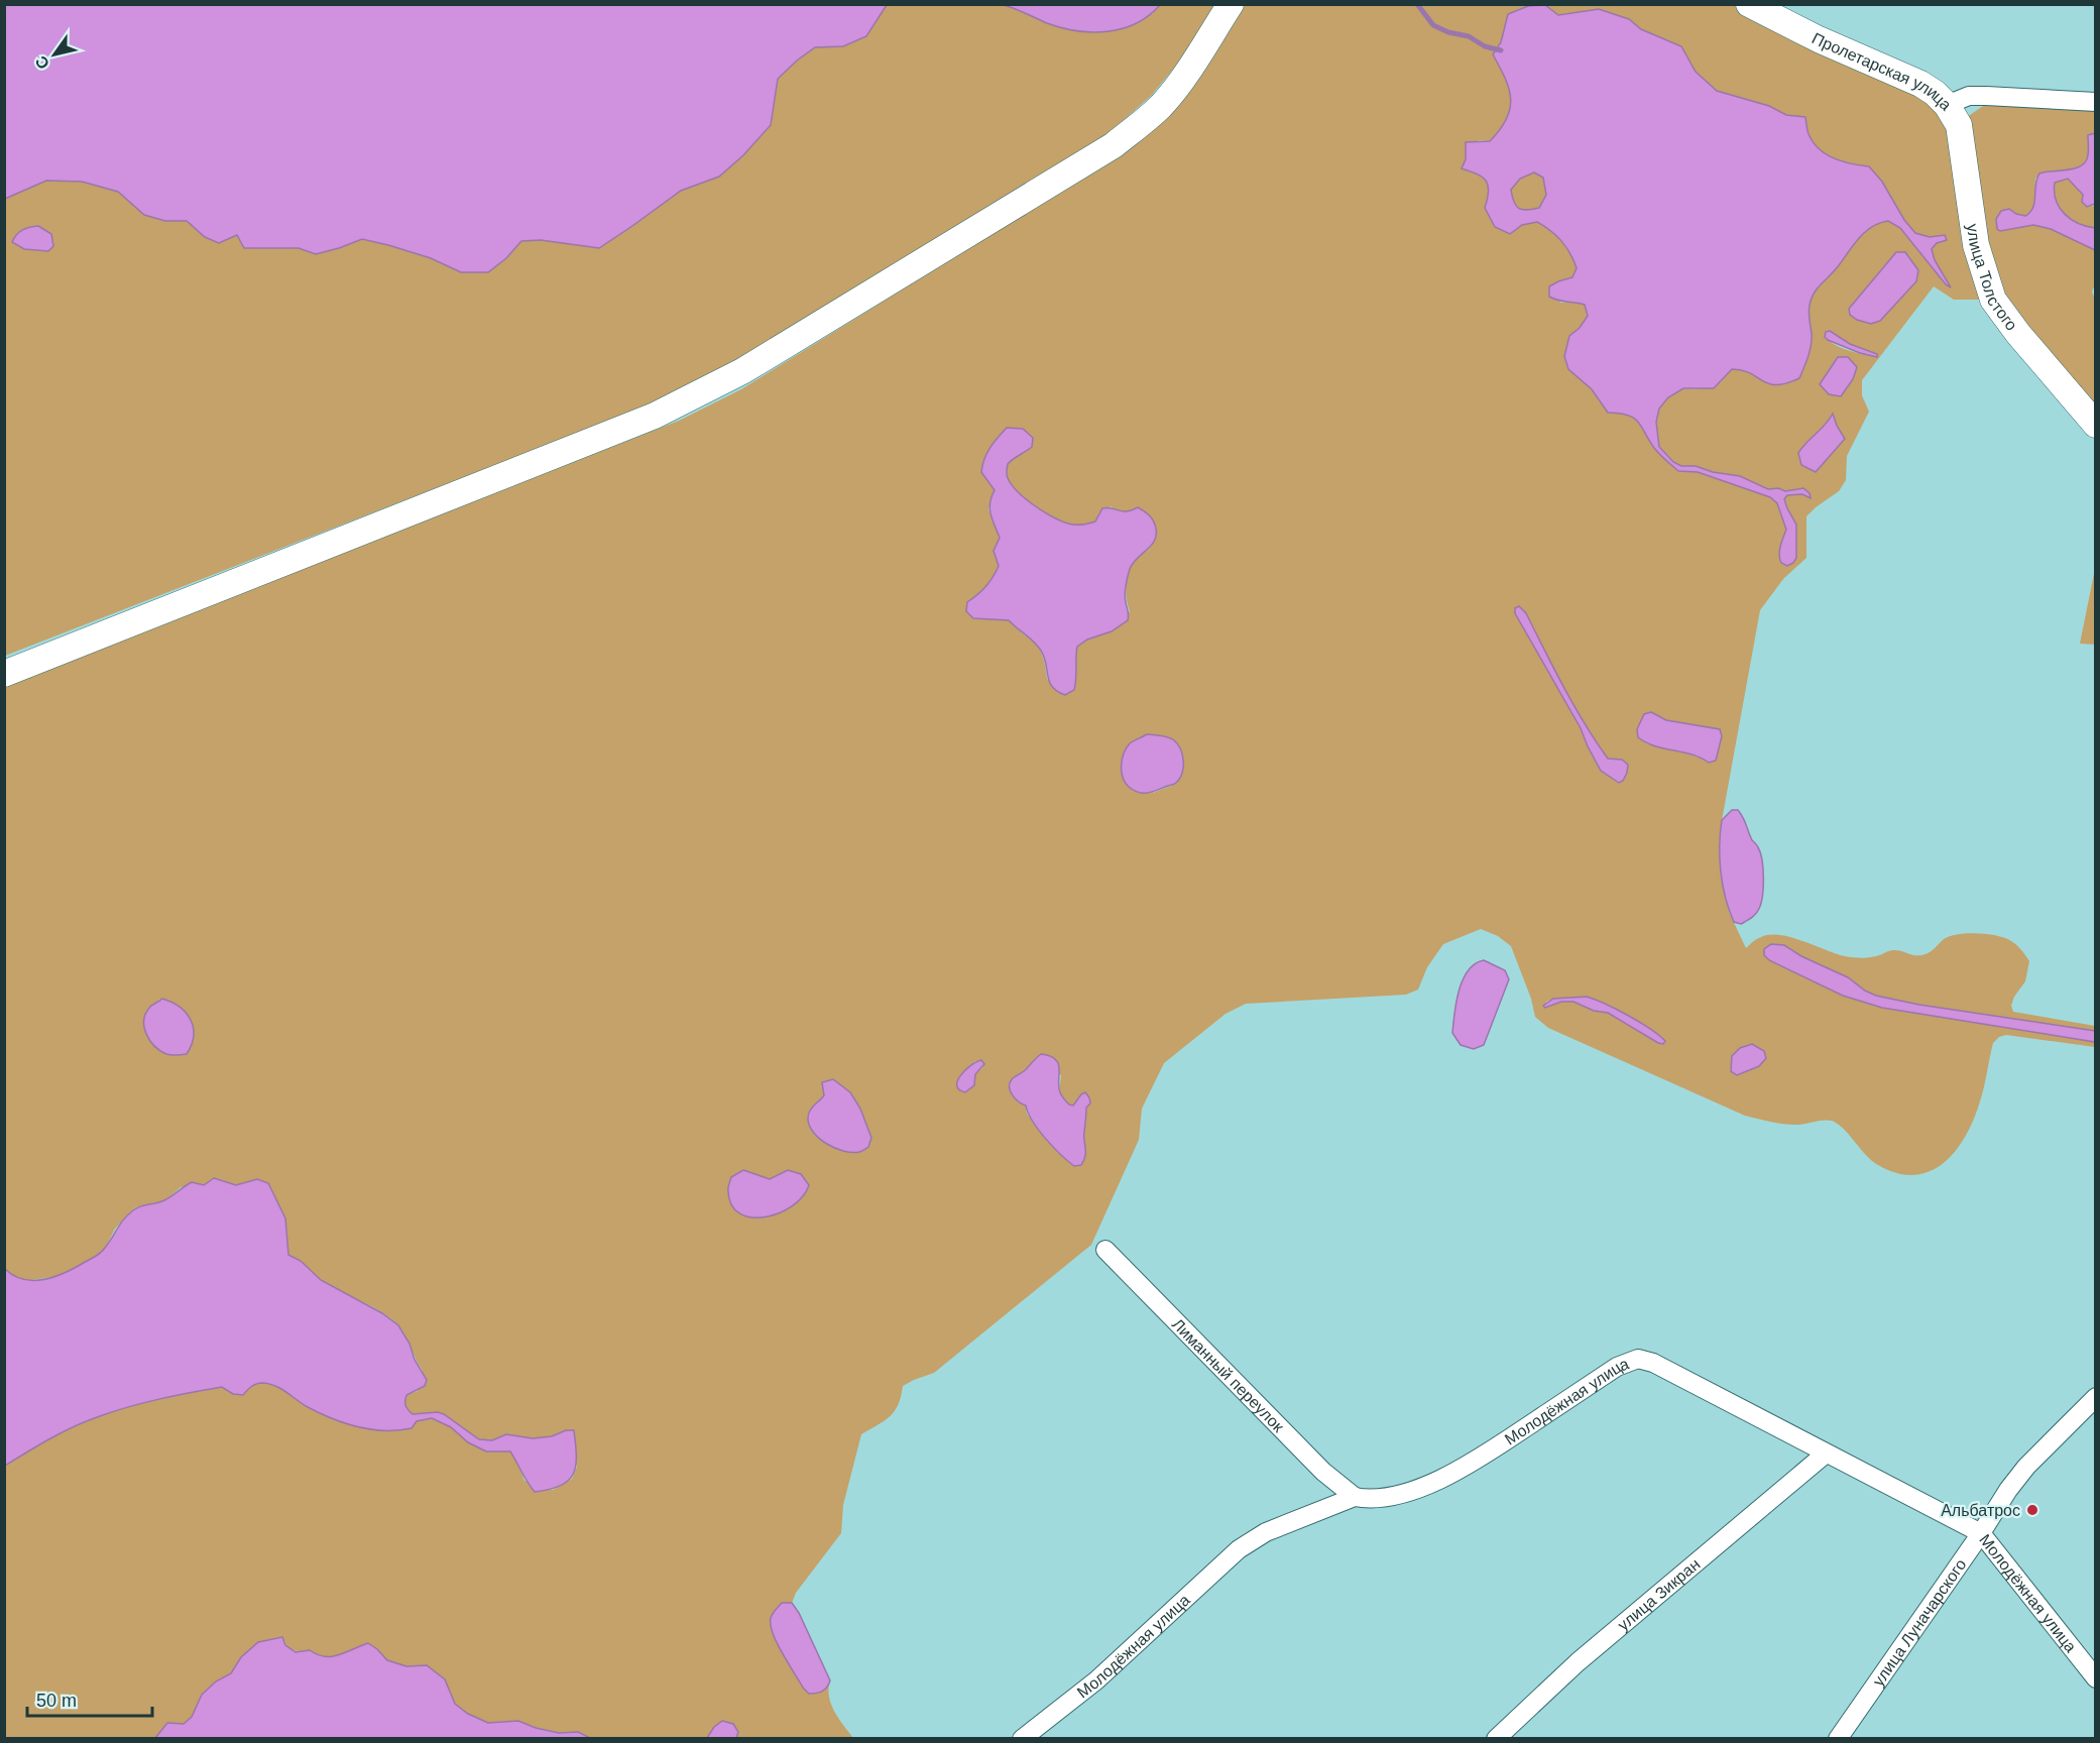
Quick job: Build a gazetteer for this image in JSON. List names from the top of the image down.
{
  "streets": {
    "main road": ["Пролетарская улица", "улица Толстого"],
    "street": [
      "Лиманный переулок",
      "Молодёжная улица",
      "улица Зикран",
      "улица Луначарского"
    ]
  },
  "crossings": [
    ["Пролетарская улица", "улица Толстого"],
    ["Лиманный переулок", "Молодёжная улица"],
    ["Молодёжная улица", "улица Зикран"],
    ["Молодёжная улица", "улица Луначарского"]
  ],
  "places": ["Альбатрос"],
  "scale_bar": "50 m",
  "north": "bottom left"
}
